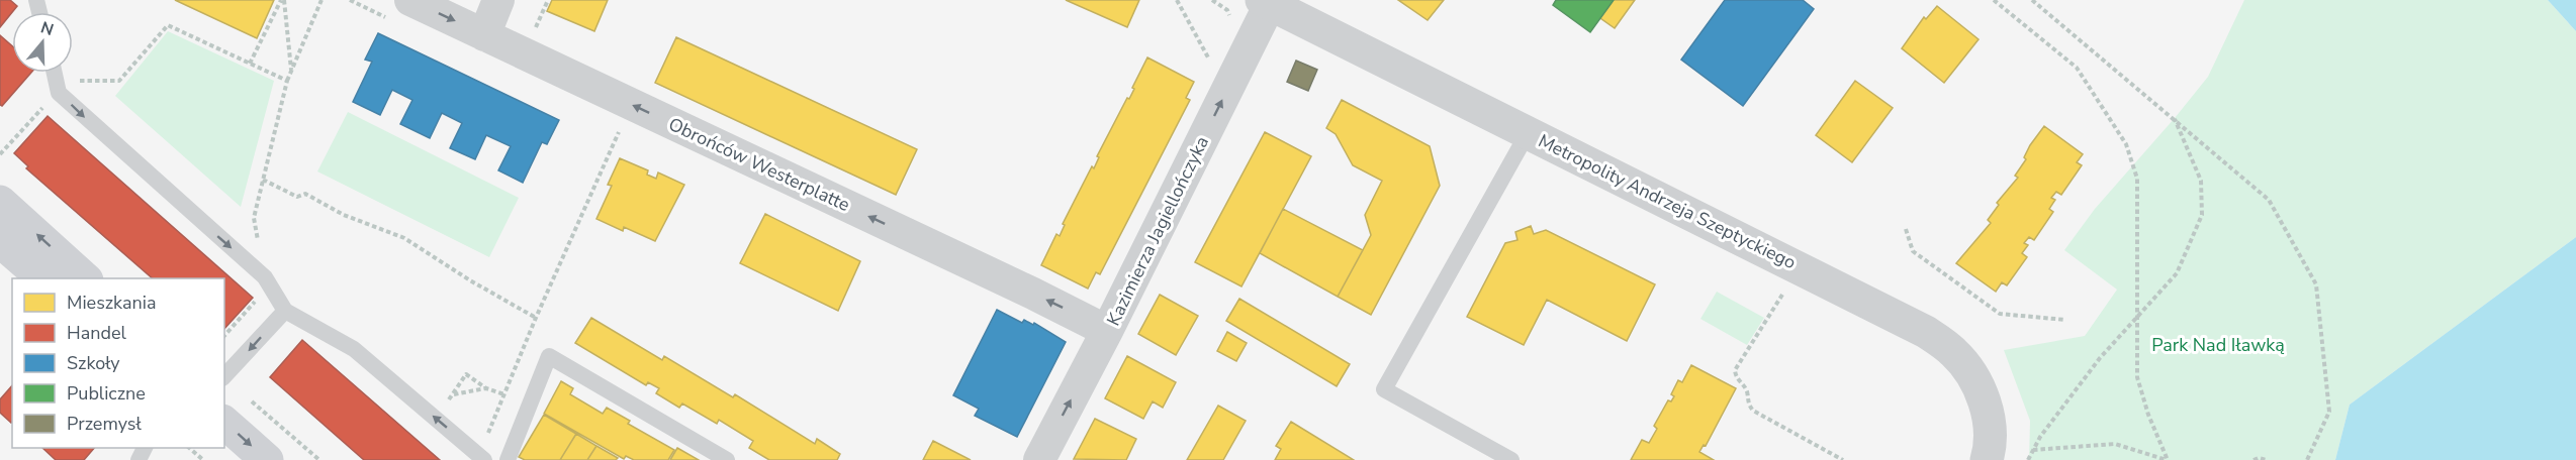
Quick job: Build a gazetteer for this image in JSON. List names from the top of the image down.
{
  "streets": {
    "street": ["Obrońców Westerplatte", "Metropolity Andrzeja Szeptyckiego", "Kazimierza Jagiellończyka"]
  },
  "crossings": [
    ["Obrońców Westerplatte", "Kazimierza Jagiellończyka"],
    ["Metropolity Andrzeja Szeptyckiego", "Kazimierza Jagiellończyka"]
  ],
  "one_way": ["Kazimierza Jagiellończyka"],
  "parks": ["Park Nad Iławką"],
  "legend": [
    "Mieszkania",
    "Handel",
    "Szkoły",
    "Publiczne",
    "Przemysł"
  ],
  "north": "top"
}
